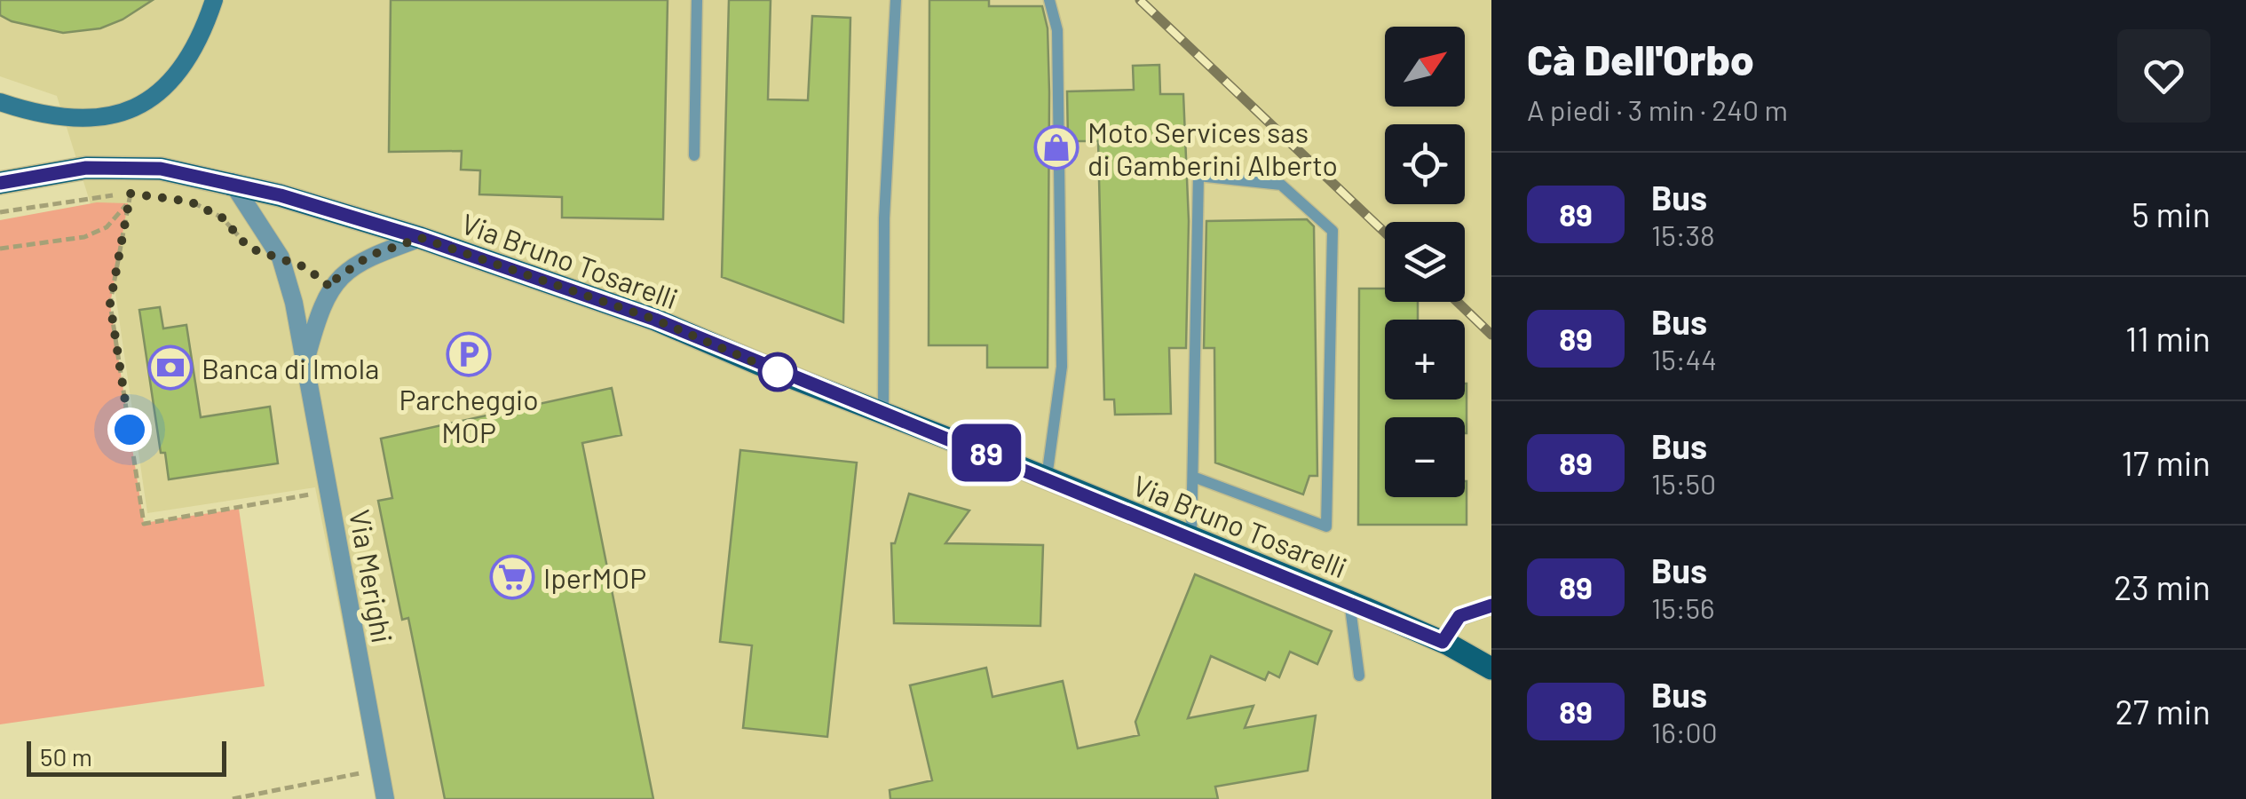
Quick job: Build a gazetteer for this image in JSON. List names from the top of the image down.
{
  "streets": {
    "main road": ["Via Bruno Tosarelli"],
    "street": ["Via Merighi"]
  },
  "crossings": [
    ["Via Bruno Tosarelli", "Via Merighi"]
  ],
  "places": {
    "shop": ["Moto Services sas di Gamberini Alberto"],
    "parking": ["Parcheggio MOP"],
    "bank": ["Banca di Imola"],
    "supermarket": ["IperMOP"]
  },
  "lines": ["bus line 89"],
  "scale_bar": "50 m",
  "north": "top right",
  "page": {
    "on_map": "89",
    "heading": ["Cà Dell'Orbo", "A piedi · 3 min · 240 m"],
    "map_buttons": ["+", "−"],
    "list": [
      {
        "mark": "89",
        "name": "Bus",
        "note": "15:38",
        "value": "5 min"
      },
      {
        "mark": "89",
        "name": "Bus",
        "note": "15:44",
        "value": "11 min"
      },
      {
        "mark": "89",
        "name": "Bus",
        "note": "15:50",
        "value": "17 min"
      },
      {
        "mark": "89",
        "name": "Bus",
        "note": "15:56",
        "value": "23 min"
      },
      {
        "mark": "89",
        "name": "Bus",
        "note": "16:00",
        "value": "27 min"
      }
    ],
    "scale": "50 m"
  }
}
